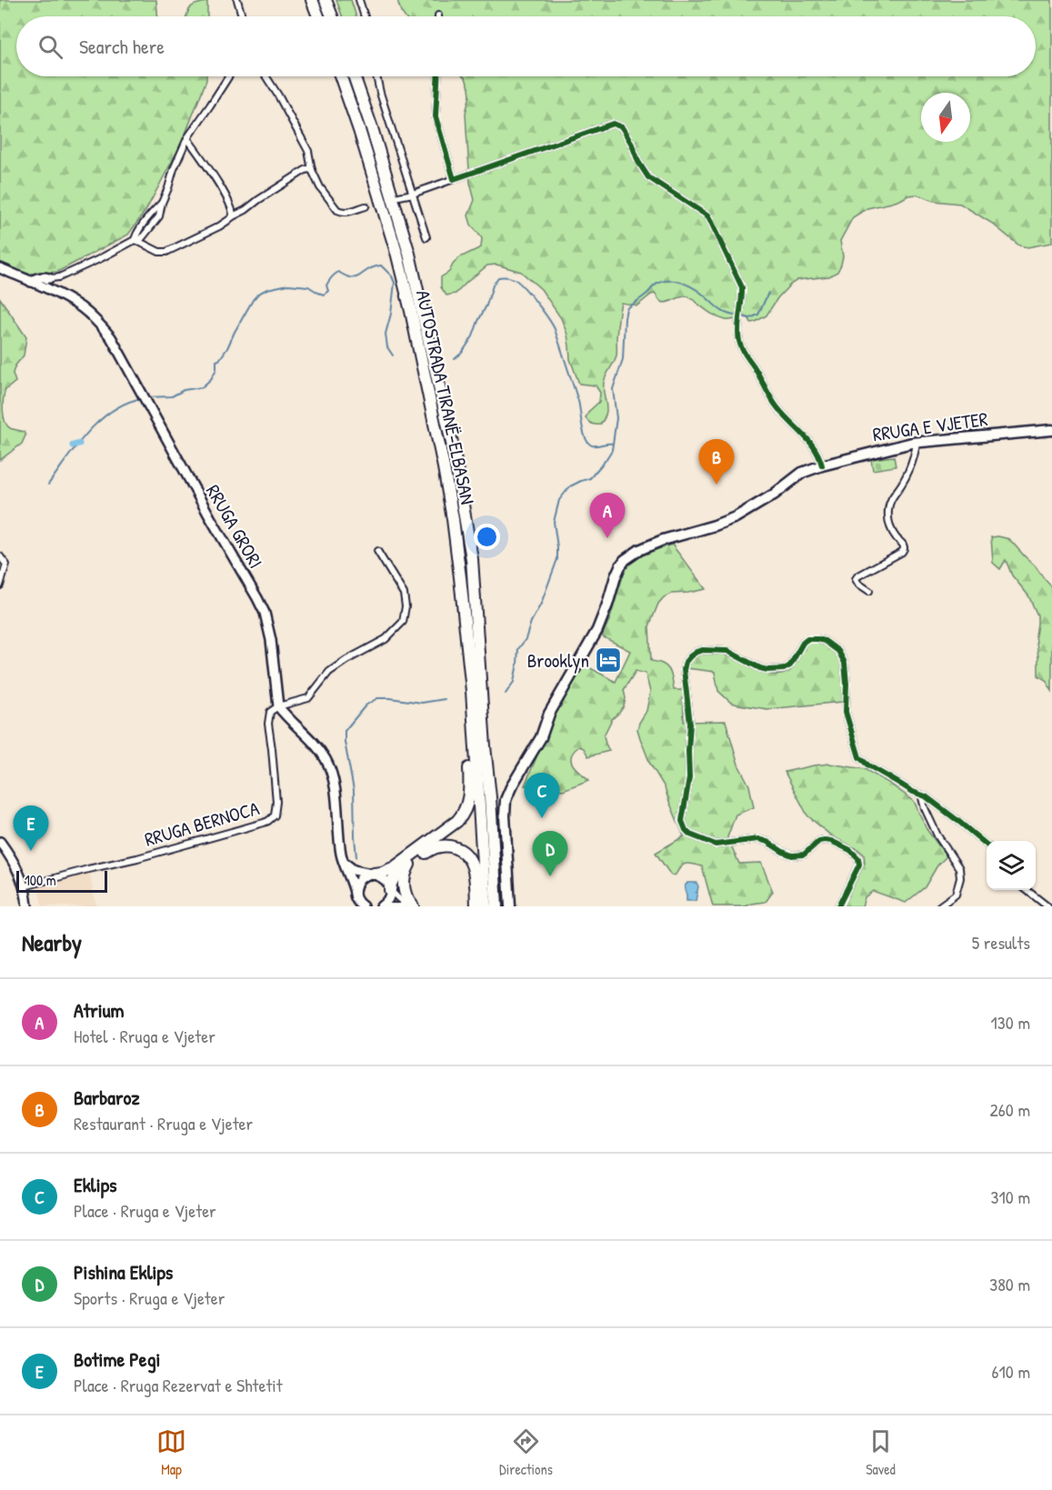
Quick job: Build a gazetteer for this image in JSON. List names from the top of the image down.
{
  "streets": {
    "highway": ["AUTOSTRADA TIRANË-ELBASAN"],
    "main road": ["RRUGA E VJETER", "RRUGA GRORI"],
    "street": ["RRUGA BERNOCA"]
  },
  "crossings": [
    ["RRUGA GRORI", "RRUGA BERNOCA"]
  ],
  "places": {
    "hotel": ["Brooklyn"]
  },
  "scale_bar": "100 m",
  "north": "bottom",
  "page": {
    "search": "Search here",
    "pins": [
      "B",
      "A",
      "C",
      "E",
      "D"
    ],
    "scale": "100 m",
    "heading": ["Nearby", "5 results"],
    "list": [
      {
        "mark": "A",
        "name": "Atrium",
        "note": "Hotel · Rruga e Vjeter",
        "value": "130 m"
      },
      {
        "mark": "B",
        "name": "Barbaroz",
        "note": "Restaurant · Rruga e Vjeter",
        "value": "260 m"
      },
      {
        "mark": "C",
        "name": "Eklips",
        "note": "Place · Rruga e Vjeter",
        "value": "310 m"
      },
      {
        "mark": "D",
        "name": "Pishina Eklips",
        "note": "Sports · Rruga e Vjeter",
        "value": "380 m"
      },
      {
        "mark": "E",
        "name": "Botime Pegi",
        "note": "Place · Rruga Rezervat e Shtetit",
        "value": "610 m"
      }
    ],
    "nav": ["Map", "Directions", "Saved"]
  }
}
